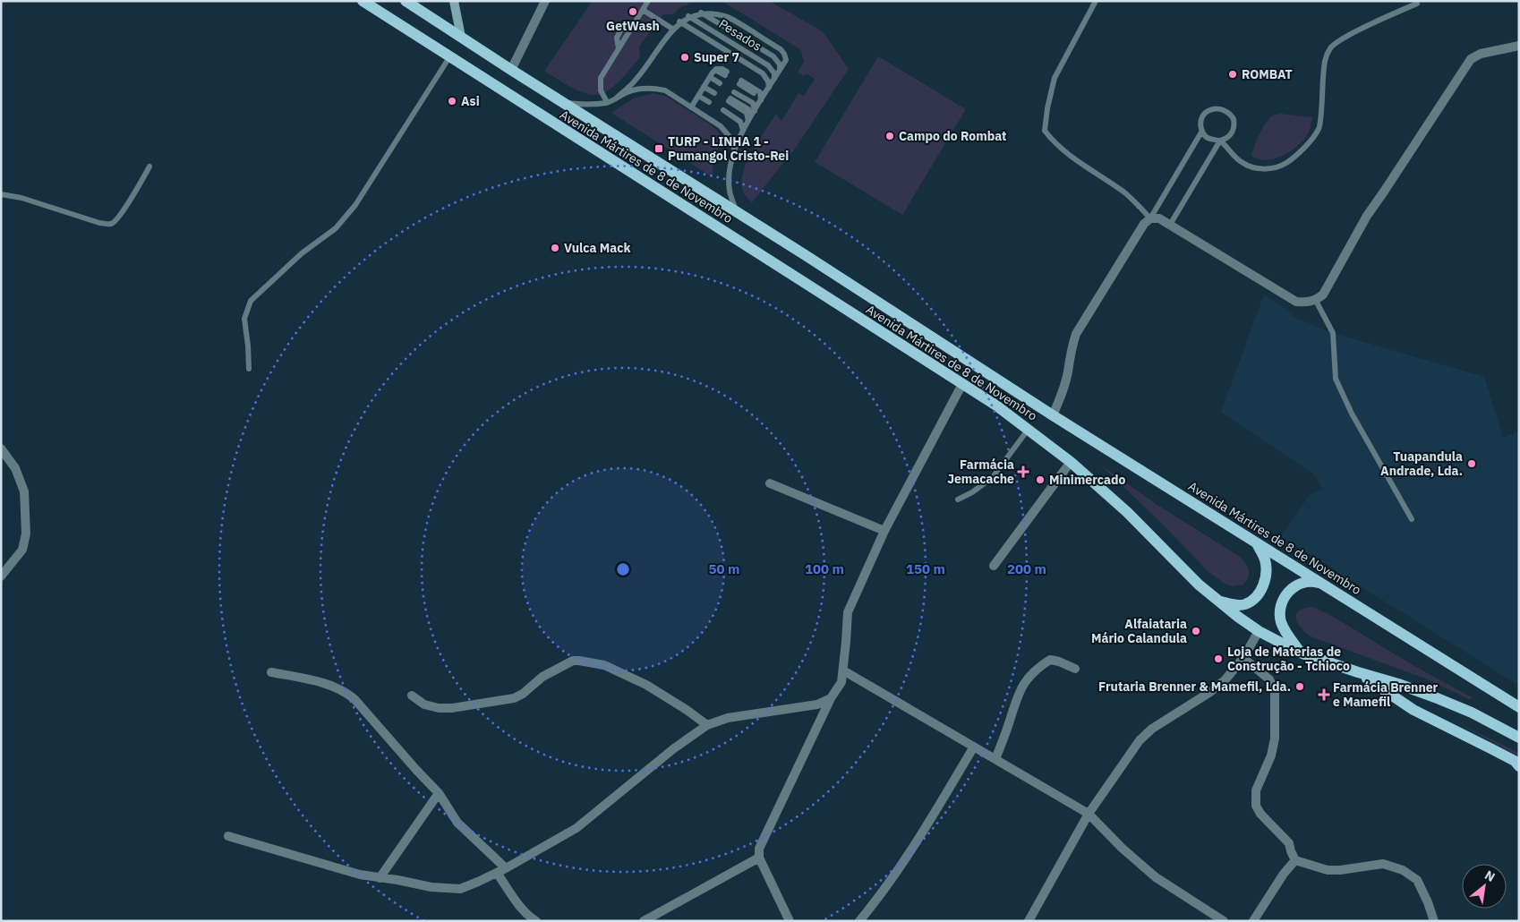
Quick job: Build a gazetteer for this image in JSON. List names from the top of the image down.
{
  "streets": {
    "main road": ["Avenida Mártires de 8 de Novembro"],
    "lane": ["Pesados"]
  },
  "crossings": [
    ["Pesados", "Avenida Mártires de 8 de Novembro"]
  ],
  "places": {
    "other": [
      "GetWash",
      "Super 7",
      "ROMBAT",
      "Asi",
      "Campo do Rombat",
      "Vulca Mack",
      "Tuapandula Andrade, Lda.",
      "Minimercado",
      "Alfaiataria Mário Calandula",
      "Loja de Materias de Construção - Tchioco",
      "Frutaria Brenner & Mamefil, Lda."
    ],
    "transit": ["TURP - LINHA 1 - Pumangol Cristo-Rei"],
    "health": ["Farmácia Jemacache", "Farmácia Brenner e Mamefil"]
  },
  "north": "top right",
  "rings": [
    "50 m",
    "100 m",
    "150 m",
    "200 m"
  ]
}
